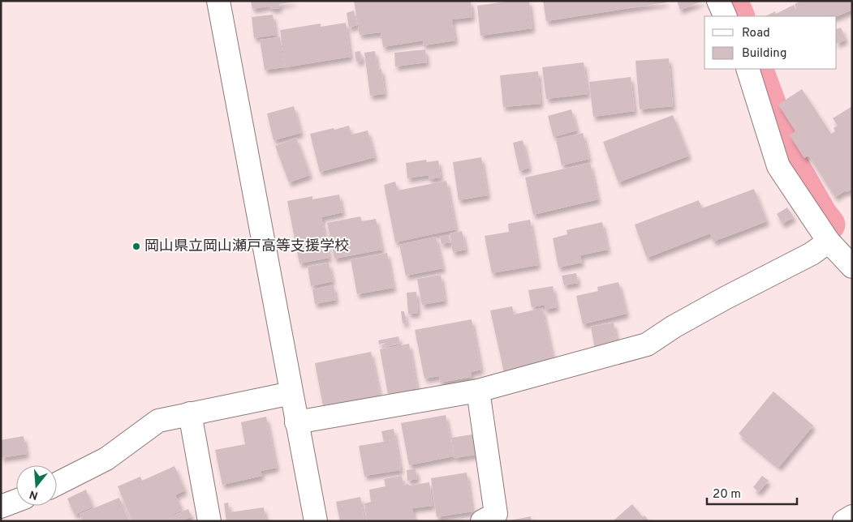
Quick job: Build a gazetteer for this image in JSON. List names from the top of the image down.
{
  "places": ["岡山県立岡山瀬戸高等支援学校"],
  "legend": ["Road", "Building"],
  "scale_bar": "20 m",
  "north": "bottom"
}
